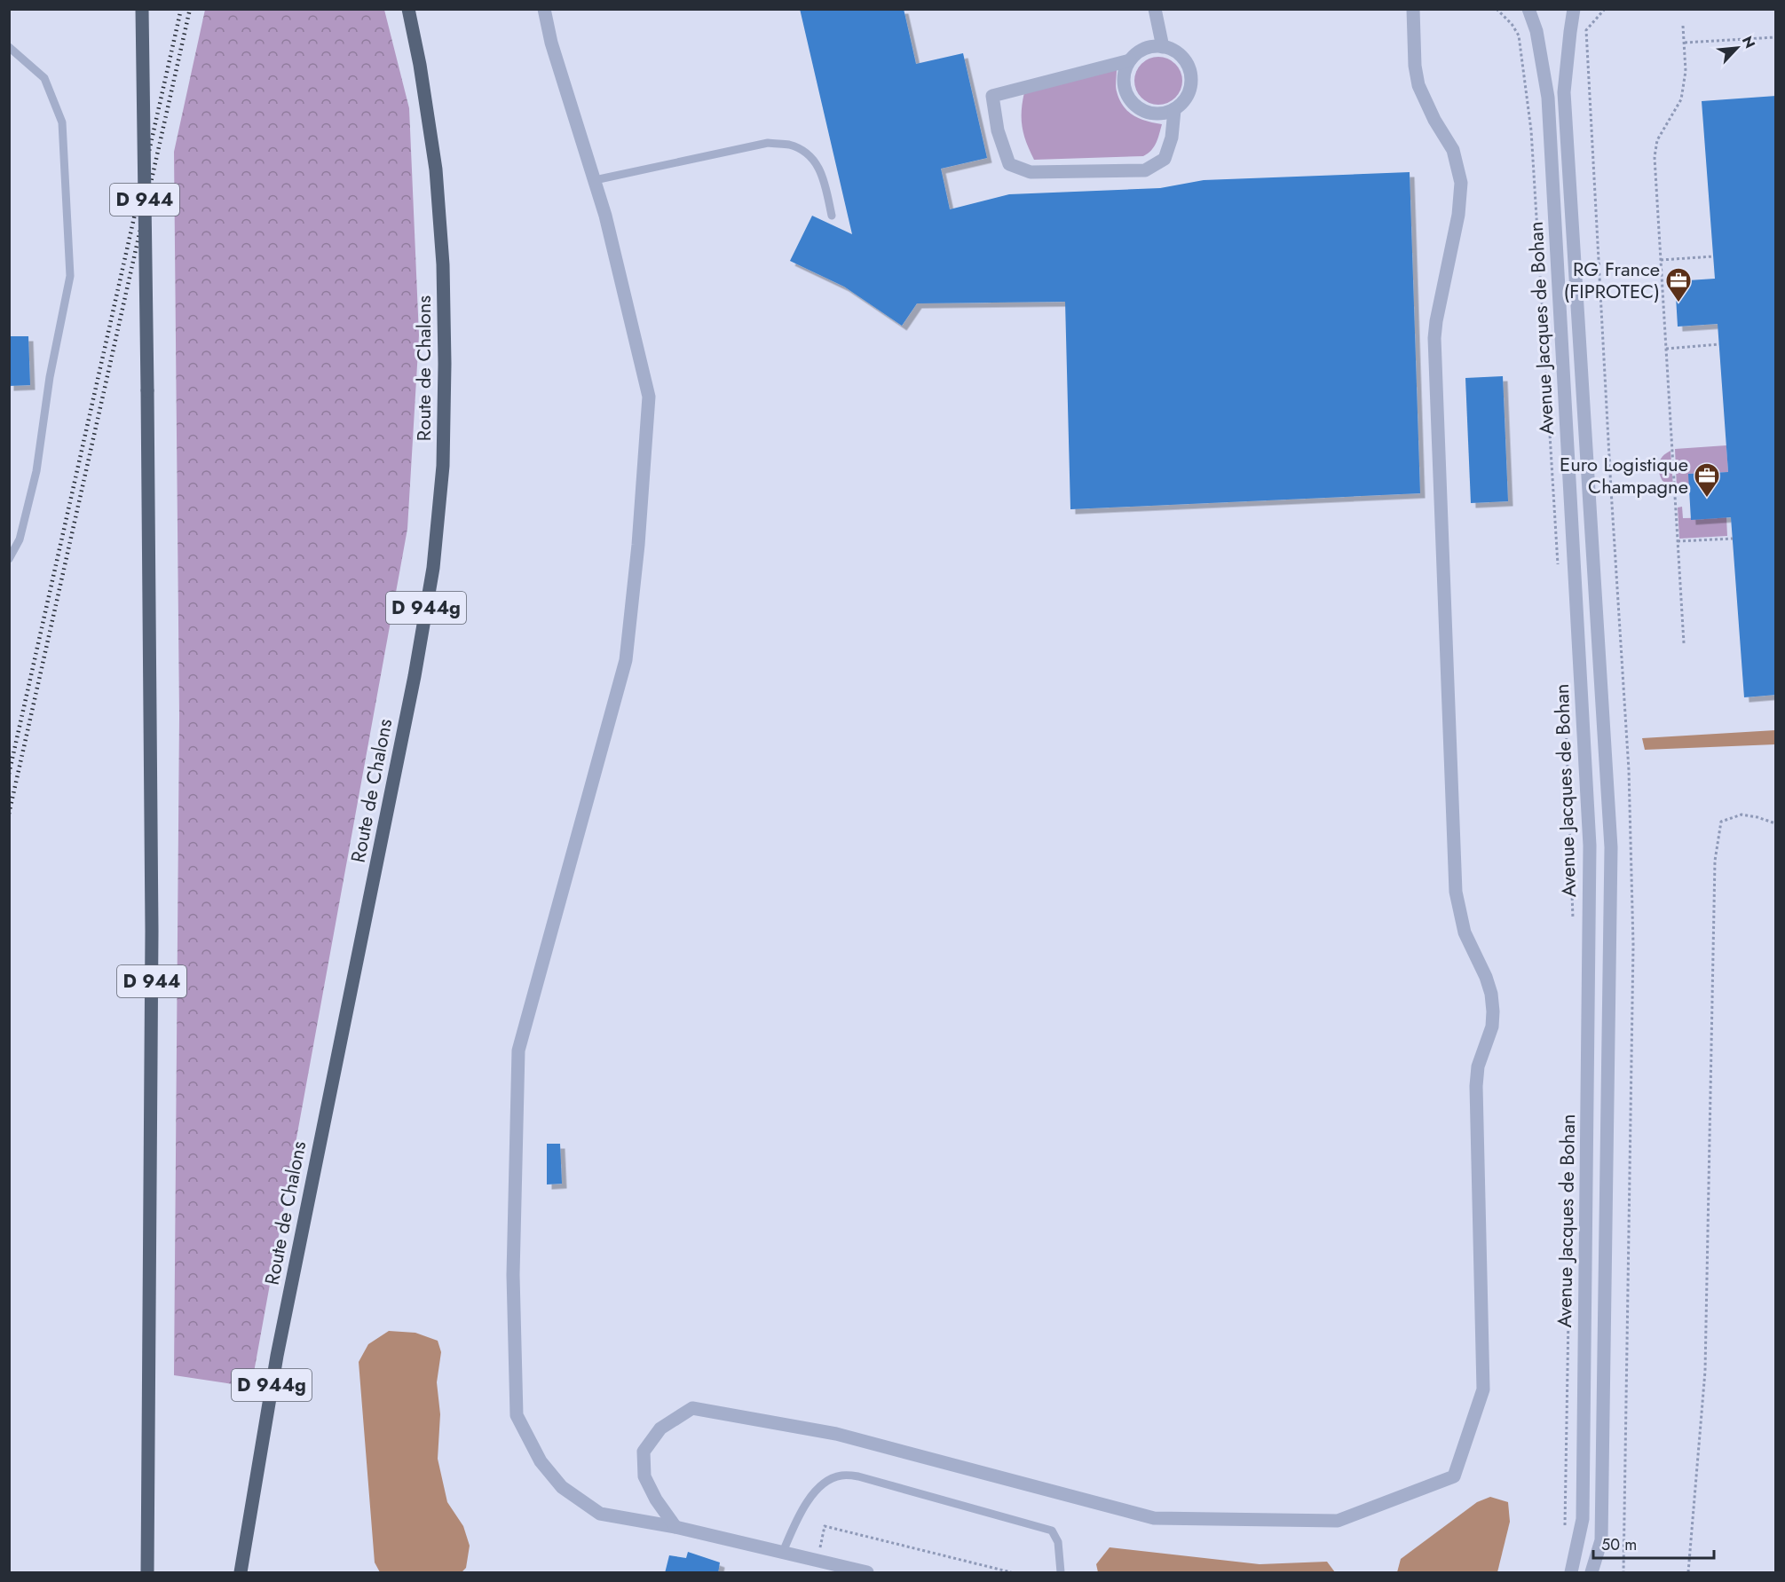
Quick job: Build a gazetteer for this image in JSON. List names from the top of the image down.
{
  "streets": {
    "main road": ["D 944", "Route de Chalons", "D 944g"],
    "street": ["Avenue Jacques de Bohan"]
  },
  "places": {
    "office": ["RG France (FIPROTEC)", "Euro Logistique Champagne"]
  },
  "scale_bar": "50 m",
  "north": "top right"
}
